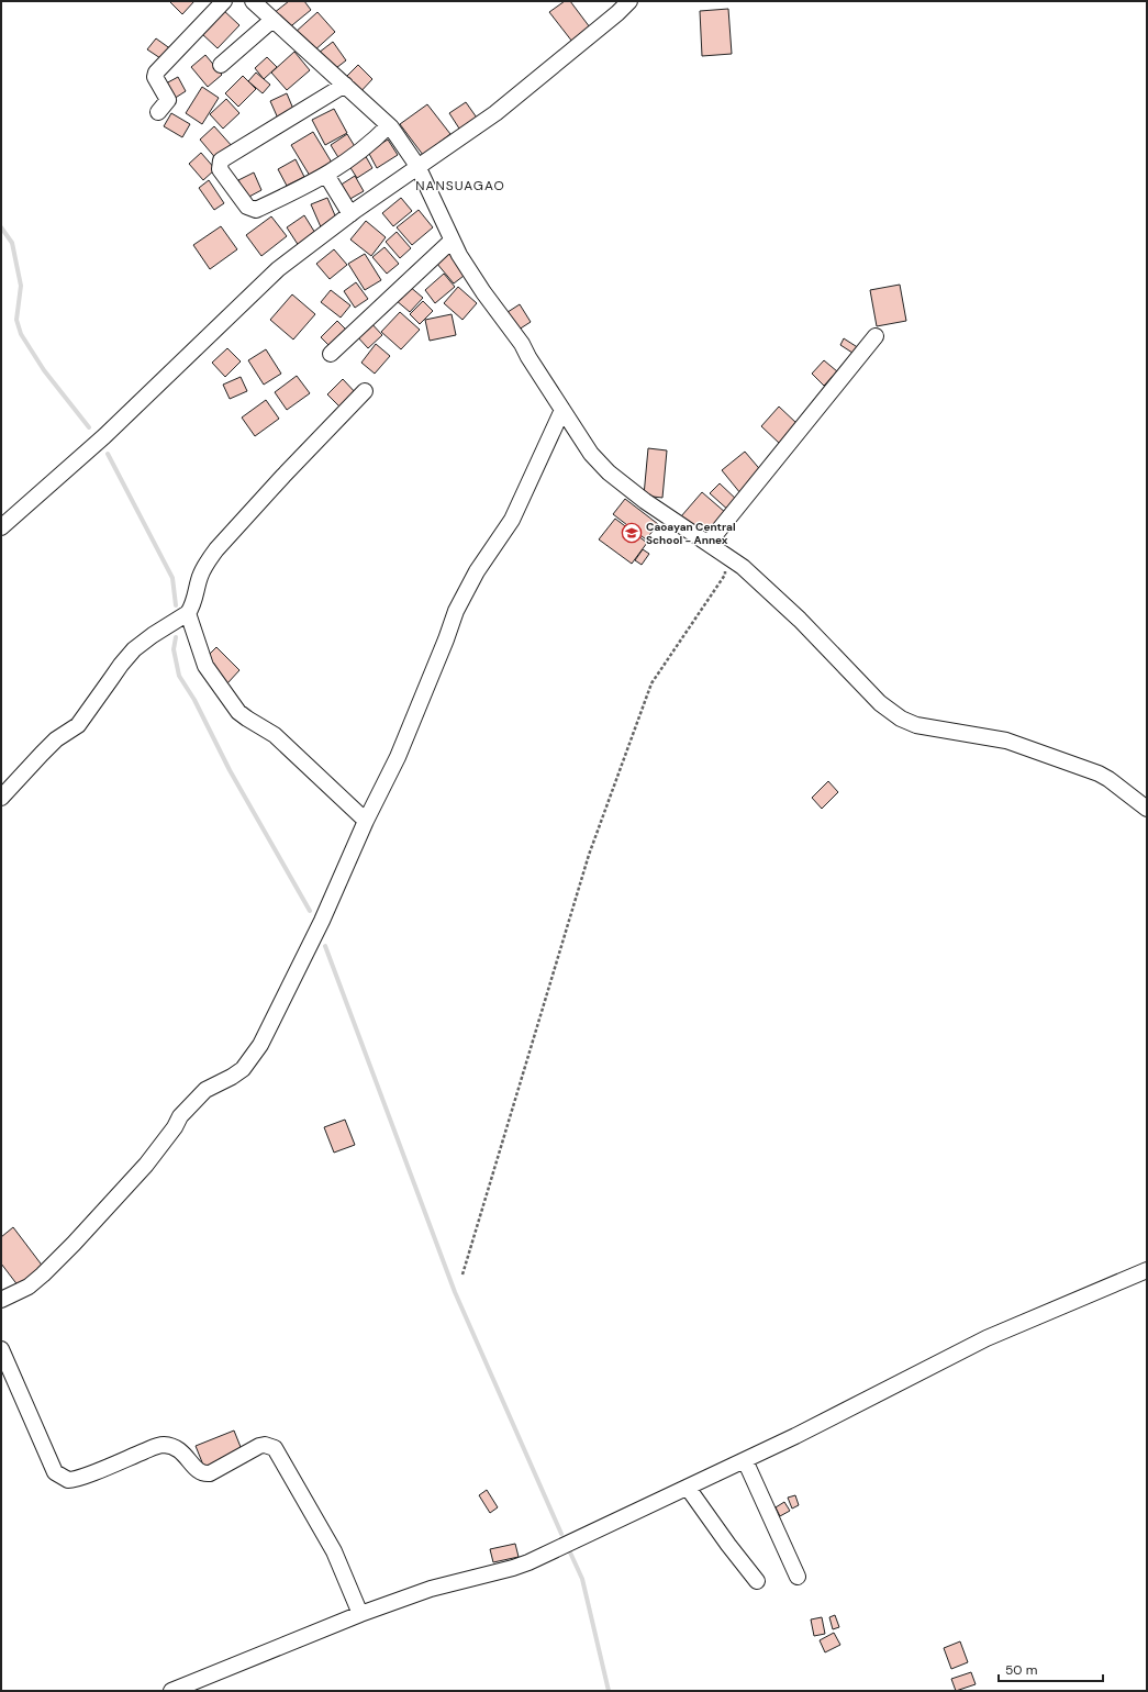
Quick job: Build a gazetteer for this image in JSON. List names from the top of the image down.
{
  "districts": ["NANSUAGAO"],
  "places": {
    "school or university": ["Caoayan Central School - Annex"]
  },
  "scale_bar": "50 m"
}
